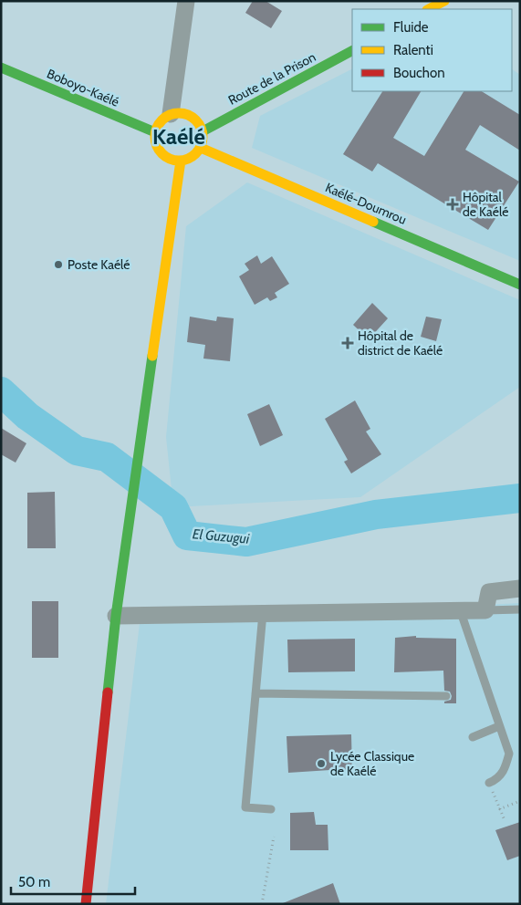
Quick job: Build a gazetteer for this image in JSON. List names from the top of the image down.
{
  "streets": {
    "main road": ["Route de la Prison", "Boboyo-Kaélé", "Kaélé-Doumrou"]
  },
  "crossings": [
    ["Route de la Prison", "Boboyo-Kaélé"],
    ["Route de la Prison", "Kaélé-Doumrou"],
    ["Boboyo-Kaélé", "Kaélé-Doumrou"]
  ],
  "districts": ["Kaélé"],
  "water": ["El Guzugui"],
  "places": {
    "health": ["Hôpital de Kaélé", "Hôpital de district de Kaélé"],
    "other": ["Poste Kaélé", "Lycée Classique de Kaélé"]
  },
  "legend": ["Fluide", "Ralenti", "Bouchon"],
  "scale_bar": "50 m"
}
